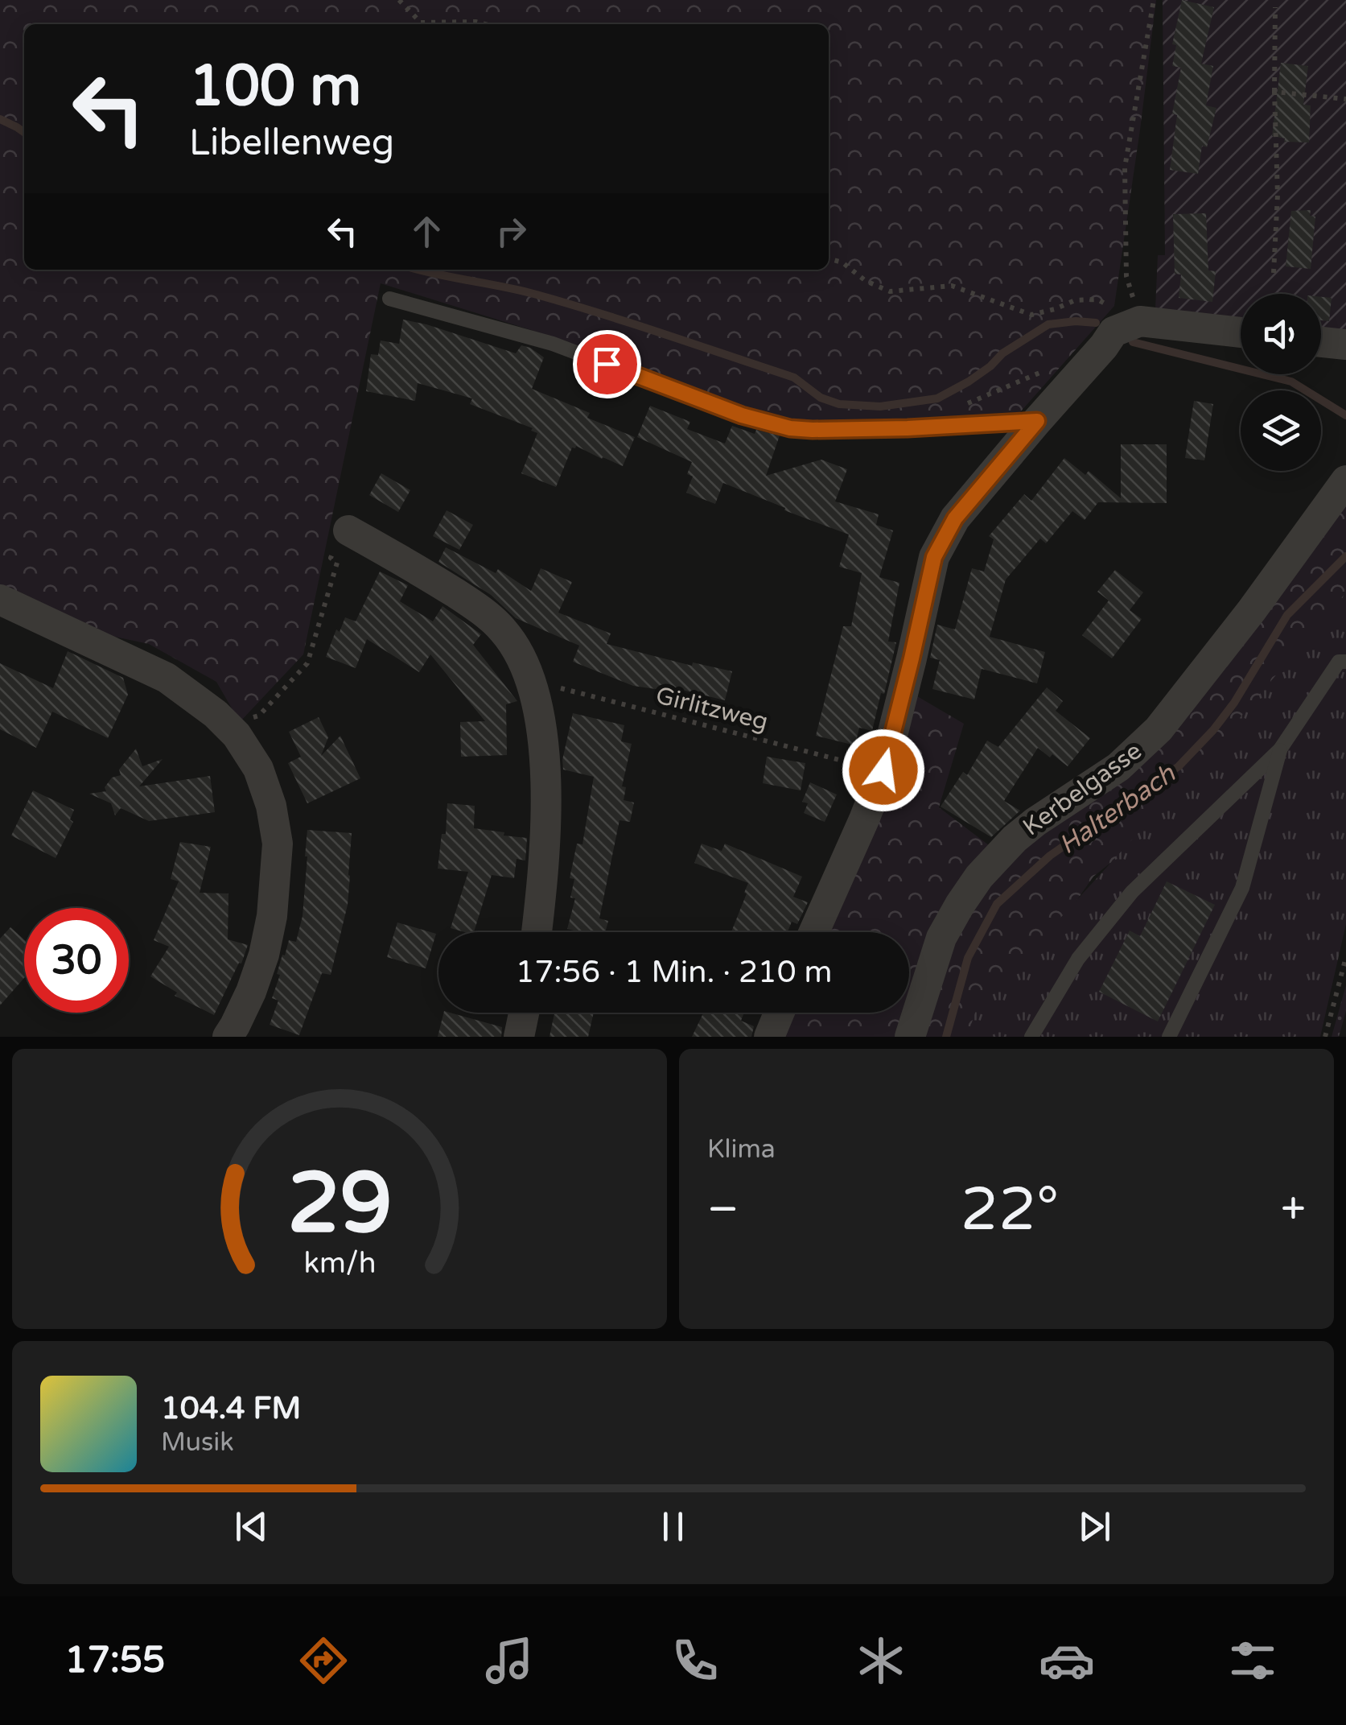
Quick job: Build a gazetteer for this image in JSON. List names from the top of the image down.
{
  "streets": {
    "street": ["Kerbelgasse"],
    "path": ["Girlitzweg"]
  },
  "water": ["Halterbach"],
  "page": {
    "turn": ["100 m", "Libellenweg"],
    "limit": "30",
    "trip": "17:56 · 1 Min. · 210 m",
    "tile": "Klima",
    "heat": ["−", "22°", "+"],
    "song": ["104.4 FM", "Musik"],
    "tabs": "17:55",
    "gauge": ["29", "km/h"]
  }
}
